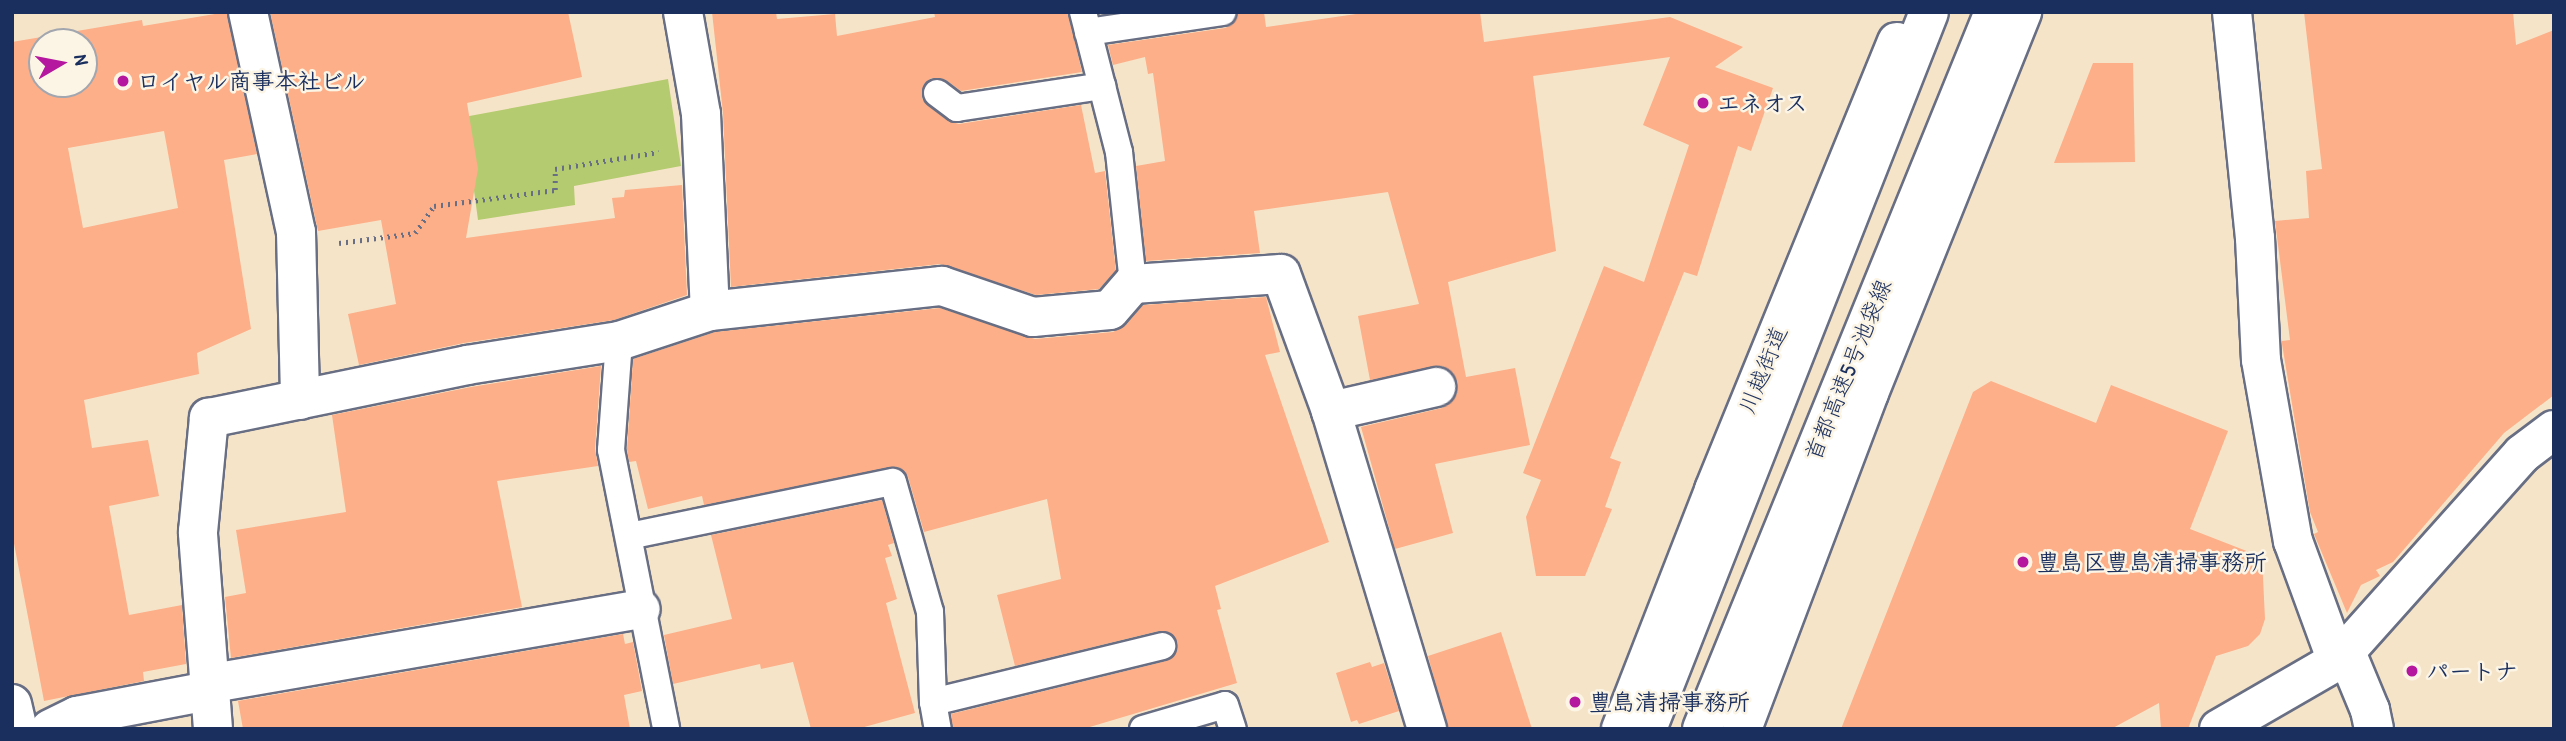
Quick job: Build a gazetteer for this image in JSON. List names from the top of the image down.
{
  "streets": {
    "main road": ["川越街道", "首都高速5号池袋線"]
  },
  "places": [
    "ロイヤル商事本社ビル",
    "エネオス",
    "豊島区豊島清掃事務所",
    "パートナ",
    "豊島清掃事務所"
  ],
  "north": "right"
}
